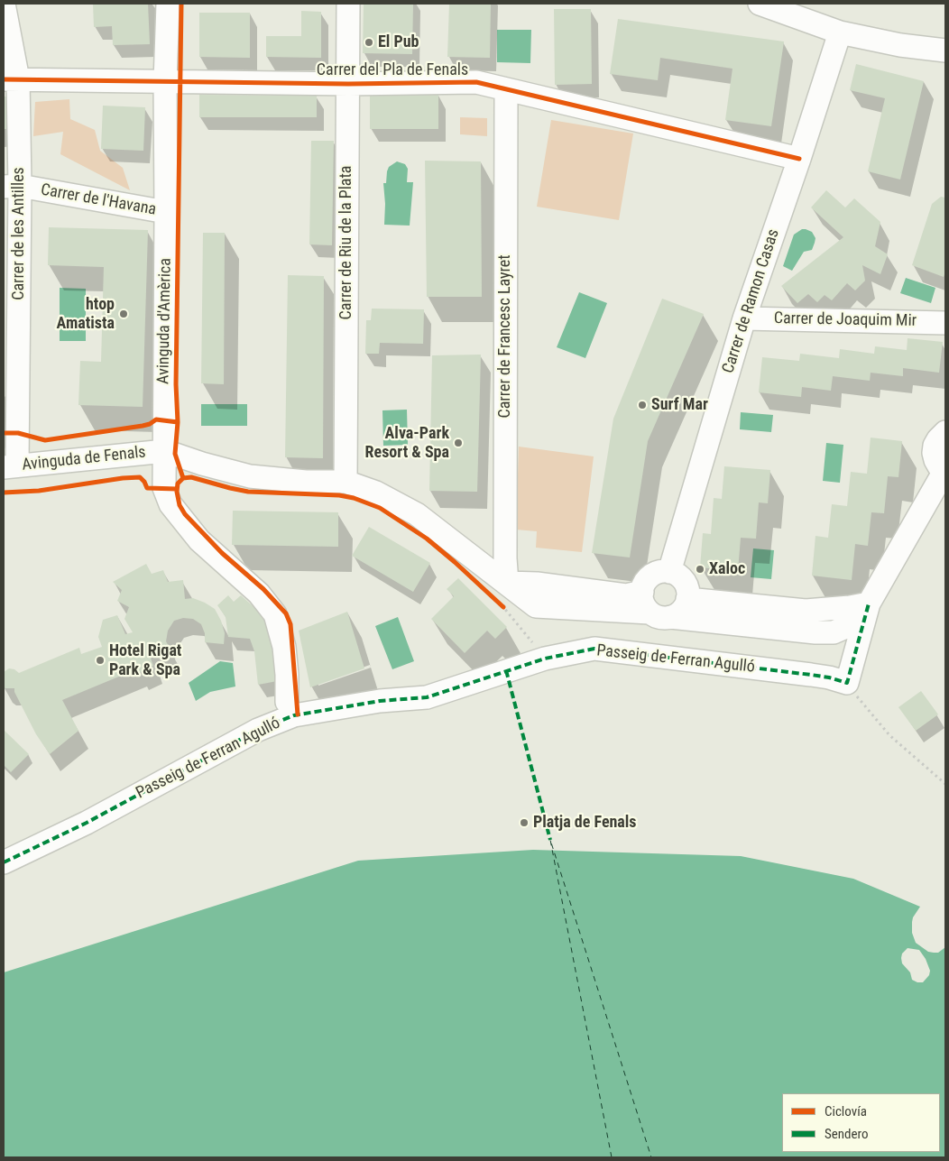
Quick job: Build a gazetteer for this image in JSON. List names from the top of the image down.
{
  "streets": {
    "street": [
      "Carrer del Pla de Fenals",
      "Carrer de l'Havana",
      "Carrer de les Antilles",
      "Carrer de Riu de la Plata",
      "Carrer de Ramon Casas",
      "Carrer de Joaquim Mir",
      "Avinguda d'Amèrica",
      "Carrer de Francesc Layret",
      "Avinguda de Fenals",
      "Passeig de Ferran Agulló"
    ]
  },
  "crossings": [
    ["Carrer del Pla de Fenals", "Carrer de les Antilles"],
    ["Carrer del Pla de Fenals", "Carrer de Riu de la Plata"],
    ["Carrer del Pla de Fenals", "Carrer de Ramon Casas"],
    ["Carrer del Pla de Fenals", "Avinguda d'Amèrica"],
    ["Carrer del Pla de Fenals", "Carrer de Francesc Layret"],
    ["Carrer de l'Havana", "Carrer de les Antilles"],
    ["Carrer de l'Havana", "Avinguda d'Amèrica"],
    ["Carrer de les Antilles", "Avinguda de Fenals"],
    ["Carrer de Ramon Casas", "Carrer de Joaquim Mir"],
    ["Avinguda d'Amèrica", "Avinguda de Fenals"]
  ],
  "places": [
    "El Pub",
    "htop Amatista",
    "Surf Mar",
    "Alva-Park Resort & Spa",
    "Xaloc",
    "Hotel Rigat Park & Spa",
    "Platja de Fenals"
  ],
  "legend": ["Ciclovía", "Sendero"]
}
